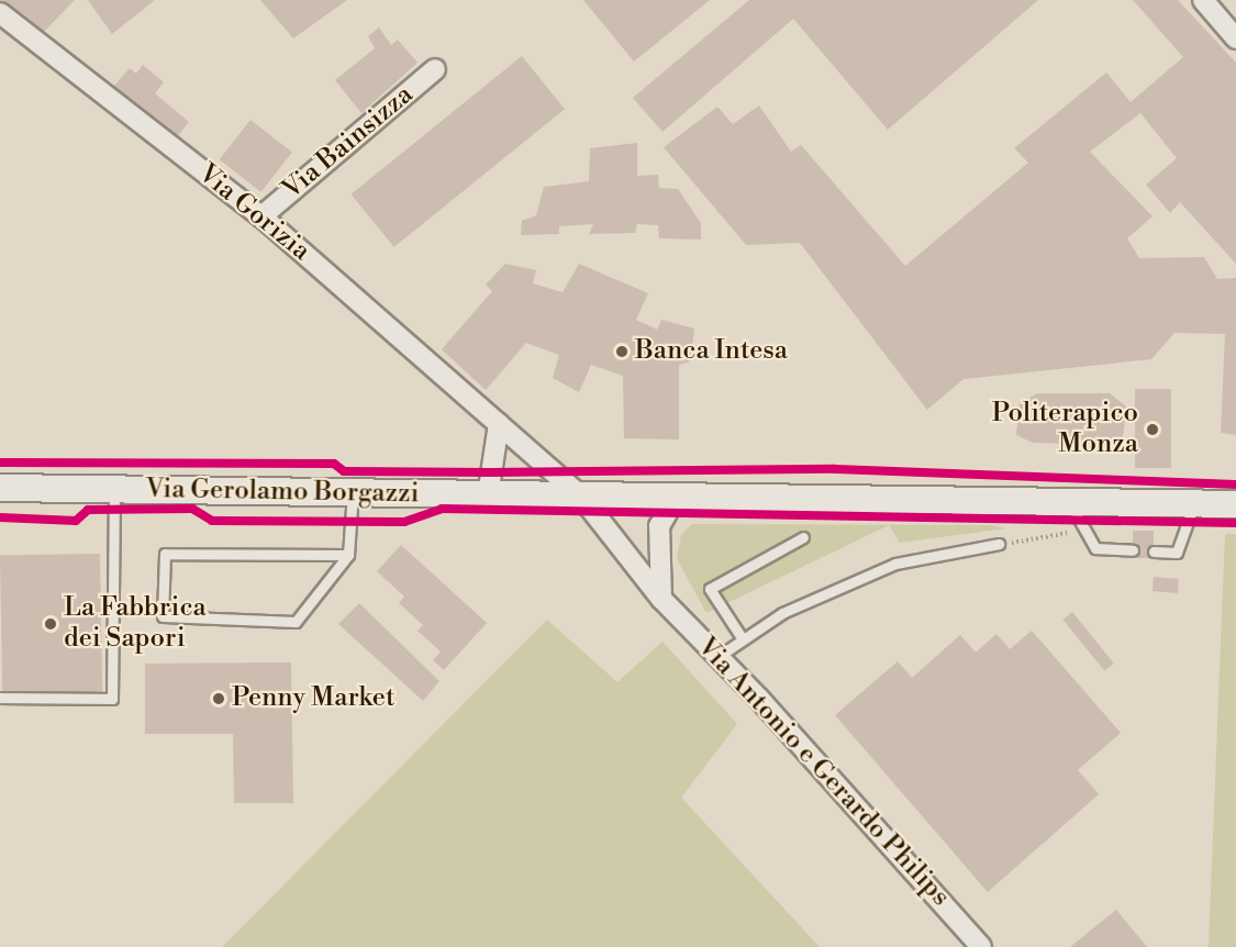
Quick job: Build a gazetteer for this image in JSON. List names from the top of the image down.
{
  "streets": {
    "main road": ["Via Gerolamo Borgazzi"],
    "street": ["Via Bainsizza", "Via Gorizia", "Via Antonio e Gerardo Philips"]
  },
  "crossings": [
    ["Via Bainsizza", "Via Gorizia"],
    ["Via Gorizia", "Via Gerolamo Borgazzi"],
    ["Via Gorizia", "Via Antonio e Gerardo Philips"],
    ["Via Gerolamo Borgazzi", "Via Antonio e Gerardo Philips"]
  ],
  "places": [
    "Banca Intesa",
    "Politerapico Monza",
    "La Fabbrica dei Sapori",
    "Penny Market"
  ]
}
